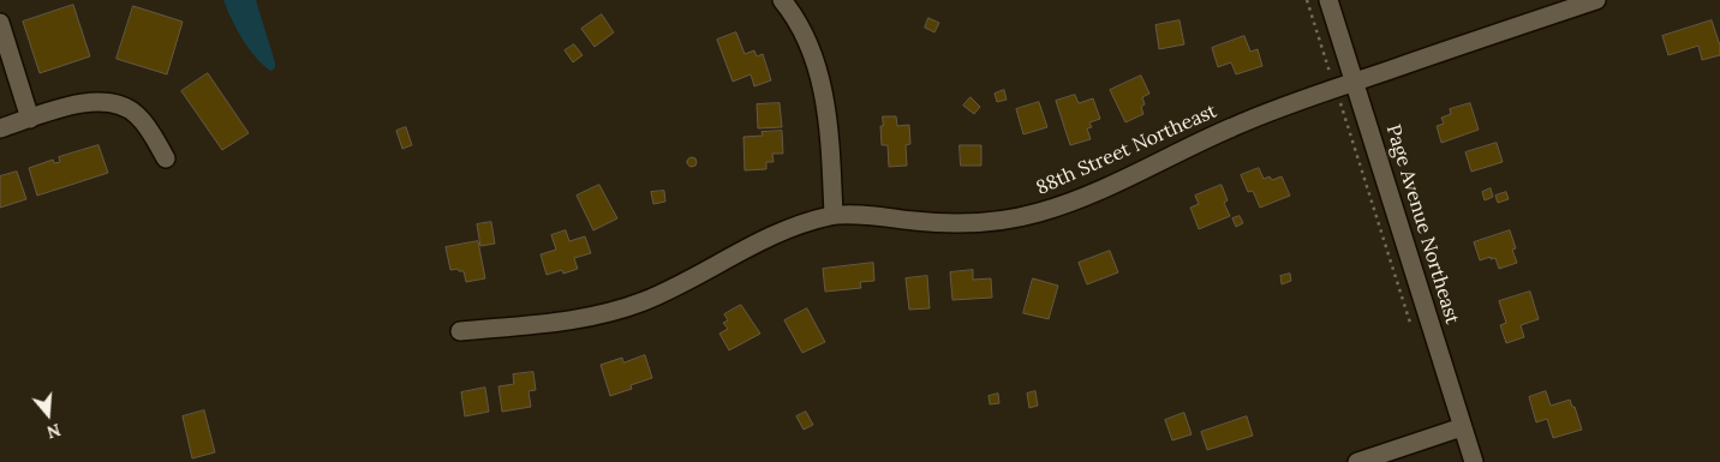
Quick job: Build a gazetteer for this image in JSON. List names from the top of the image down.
{
  "streets": {
    "street": ["88th Street Northeast", "Page Avenue Northeast"]
  },
  "crossings": [
    ["88th Street Northeast", "Page Avenue Northeast"]
  ],
  "north": "bottom"
}
